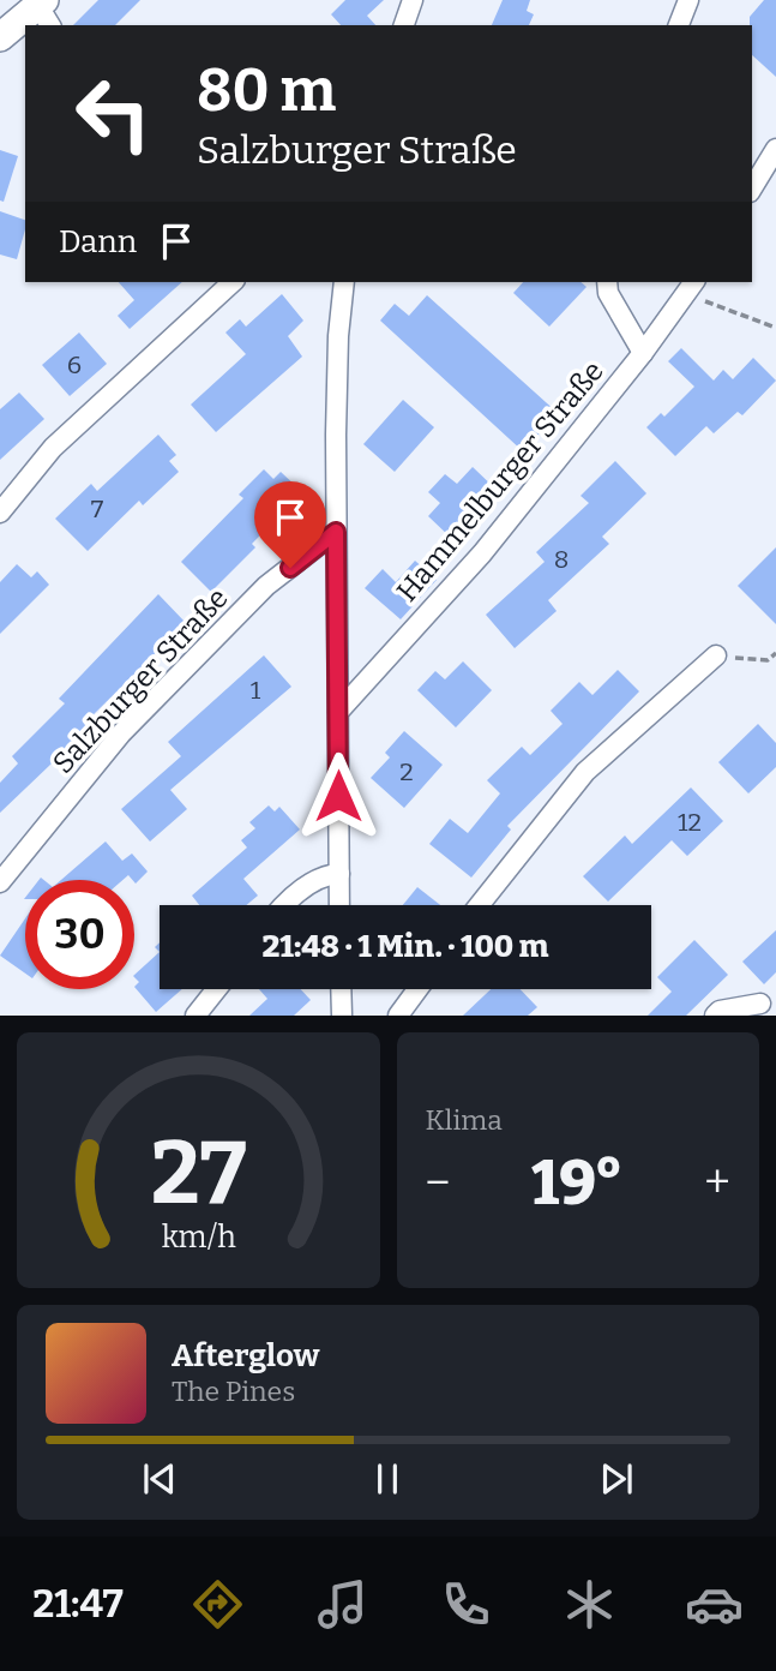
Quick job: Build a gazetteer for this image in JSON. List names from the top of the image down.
{
  "streets": {
    "street": ["Hammelburger Straße", "Salzburger Straße"]
  },
  "house_numbers": [
    "6",
    "7",
    "8",
    "1",
    "2",
    "12"
  ],
  "page": {
    "turn": ["80 m", "Salzburger Straße"],
    "then": "Dann",
    "limit": "30",
    "trip": "21:48 · 1 Min. · 100 m",
    "tile": "Klima",
    "heat": ["−", "19°", "+"],
    "song": ["Afterglow", "The Pines"],
    "tabs": "21:47",
    "gauge": ["27", "km/h"]
  }
}
